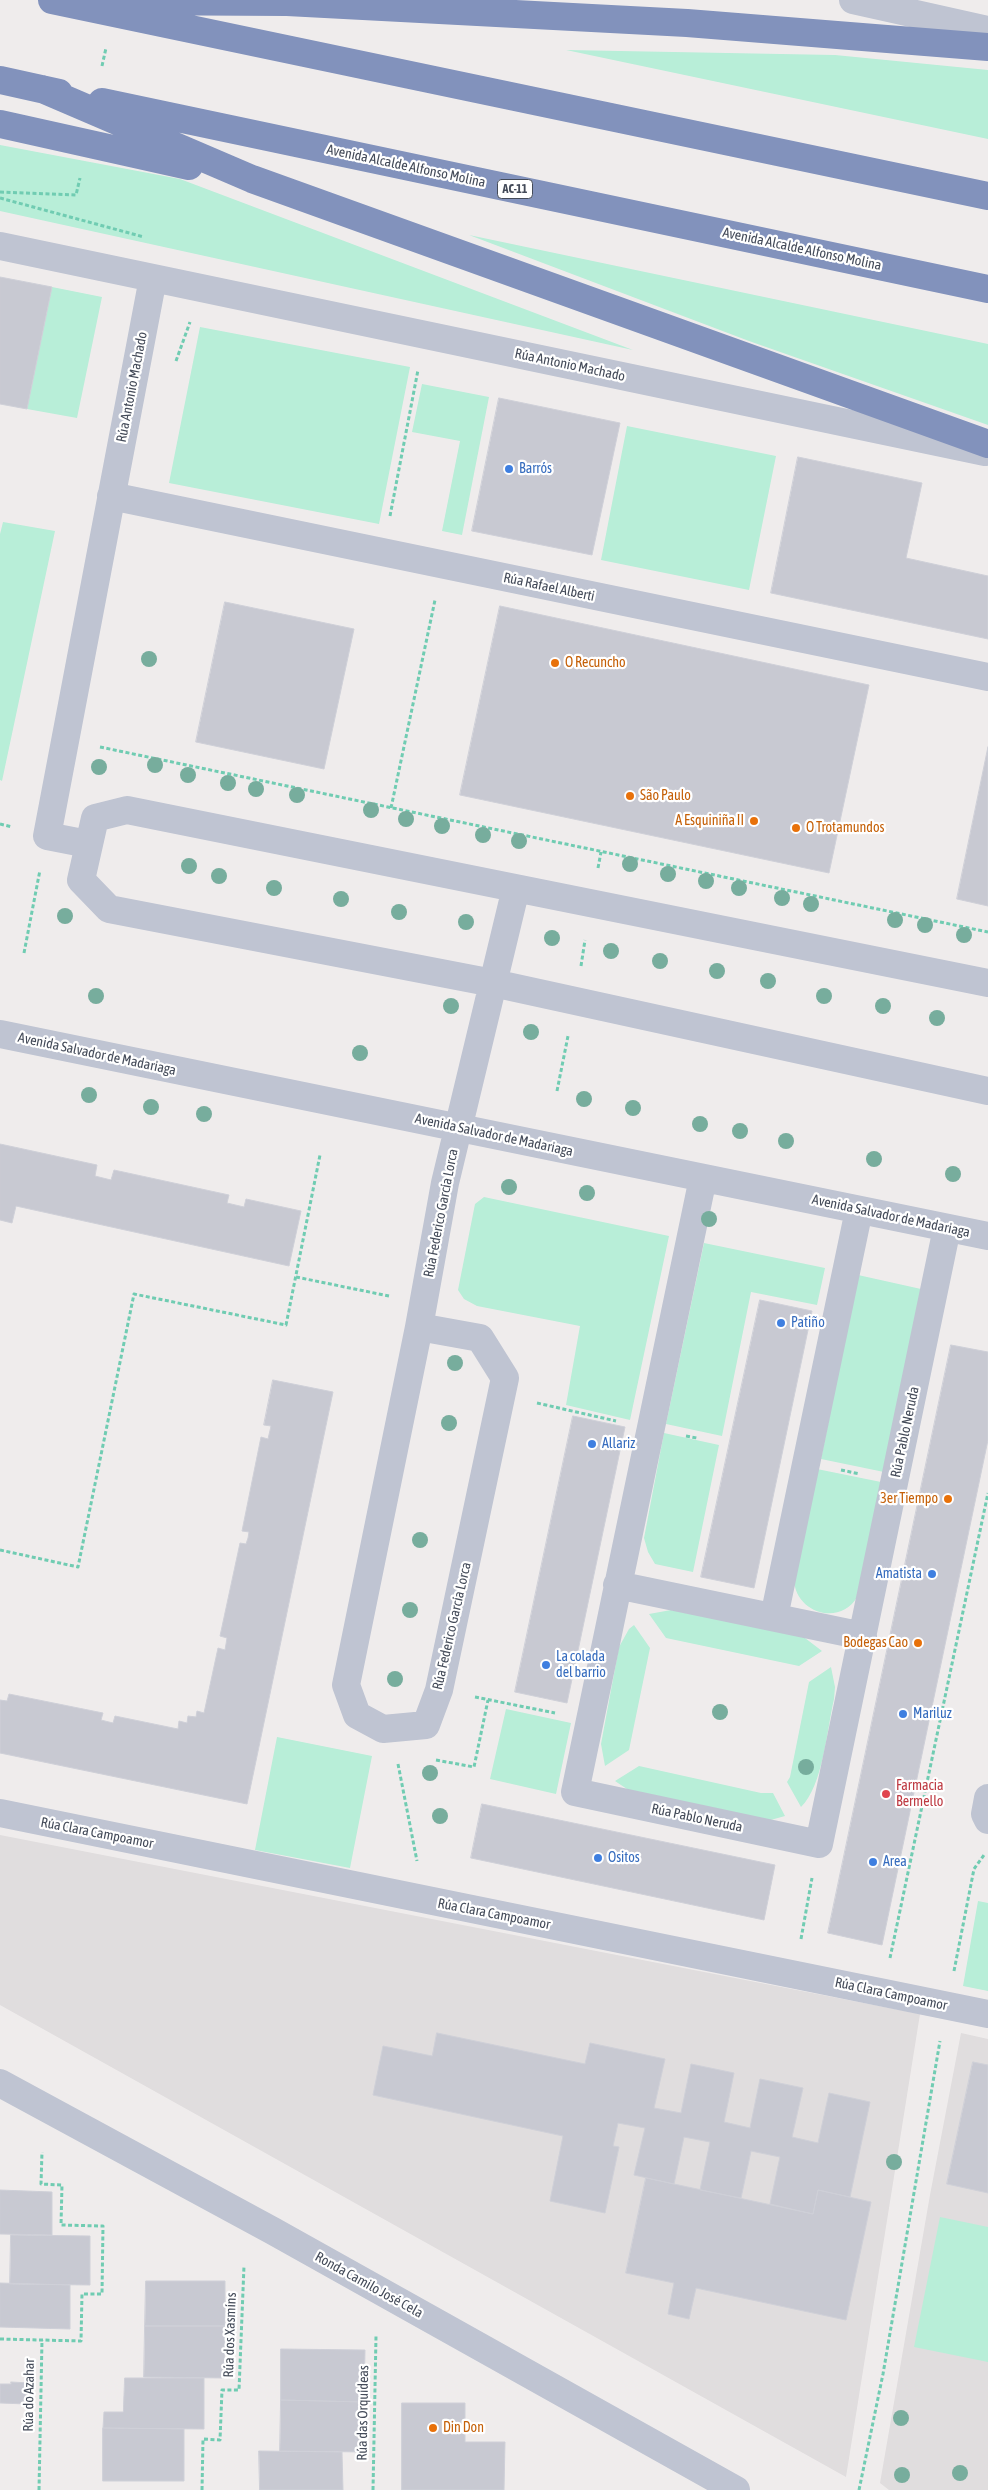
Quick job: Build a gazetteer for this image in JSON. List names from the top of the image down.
{
  "streets": {
    "highway": ["Avenida Alcalde Alfonso Molina", "AC-11"],
    "street": [
      "Rúa Antonio Machado",
      "Rúa Rafael Alberti",
      "Avenida Salvador de Madariaga",
      "Rúa Federico García Lorca",
      "Rúa Pablo Neruda",
      "Rúa Clara Campoamor",
      "Ronda Camilo José Cela"
    ],
    "path": ["Rúa dos Xasmíns", "Rúa do Azahar", "Rúa das Orquídeas"]
  },
  "crossings": [
    ["Rúa Antonio Machado", "Rúa Rafael Alberti"],
    ["Avenida Salvador de Madariaga", "Rúa Federico García Lorca"],
    ["Avenida Salvador de Madariaga", "Rúa Pablo Neruda"]
  ],
  "places": [
    "Barrós",
    "O Recuncho",
    "São Paulo",
    "A Esquiniña II",
    "O Trotamundos",
    "Patiño",
    "Allariz",
    "3er Tiempo",
    "Amatista",
    "Bodegas Cao",
    "La colada del barrio",
    "Mariluz",
    "Farmacia Bermello",
    "Ositos",
    "Area",
    "Din Don"
  ]
}
